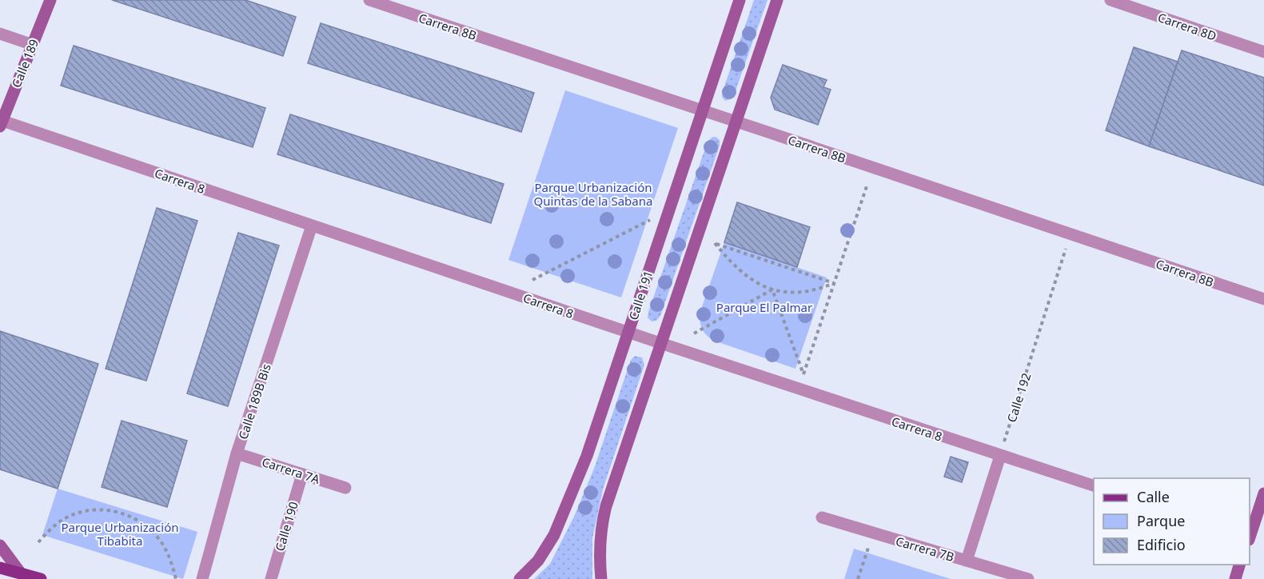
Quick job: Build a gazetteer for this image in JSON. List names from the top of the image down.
{
  "streets": {
    "street": [
      "Carrera 8B",
      "Carrera 8D",
      "Calle 189",
      "Carrera 8",
      "Calle 191",
      "Calle 189B Bis",
      "Carrera 7A",
      "Calle 190",
      "Carrera 7B"
    ],
    "path": ["Calle 192"]
  },
  "crossings": [
    ["Carrera 8B", "Calle 191"],
    ["Carrera 8B", "Calle 192"],
    ["Calle 189", "Carrera 8"],
    ["Carrera 8", "Calle 191"],
    ["Carrera 8", "Calle 192"],
    ["Carrera 8", "Calle 189B Bis"],
    ["Calle 189B Bis", "Carrera 7A"],
    ["Carrera 7A", "Calle 190"]
  ],
  "parks": ["Parque Urbanización Quintas de la Sabana", "Parque El Palmar", "Parque Urbanización Tibabita"],
  "legend": ["Calle", "Parque", "Edificio"]
}
